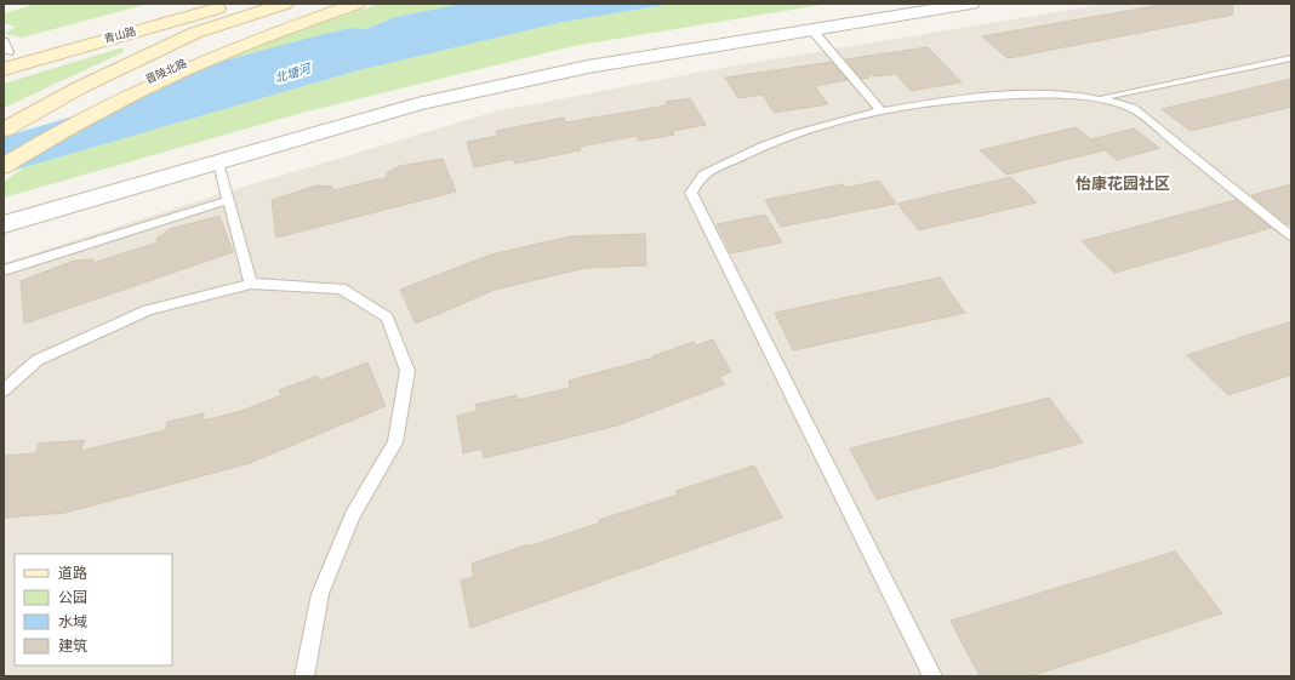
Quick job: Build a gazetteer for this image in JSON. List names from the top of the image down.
{
  "streets": {
    "main road": ["青山路", "晋陵北路"]
  },
  "districts": ["怡康花园社区"],
  "water": ["北塘河"],
  "legend": [
    "道路",
    "公园",
    "水域",
    "建筑"
  ]
}
